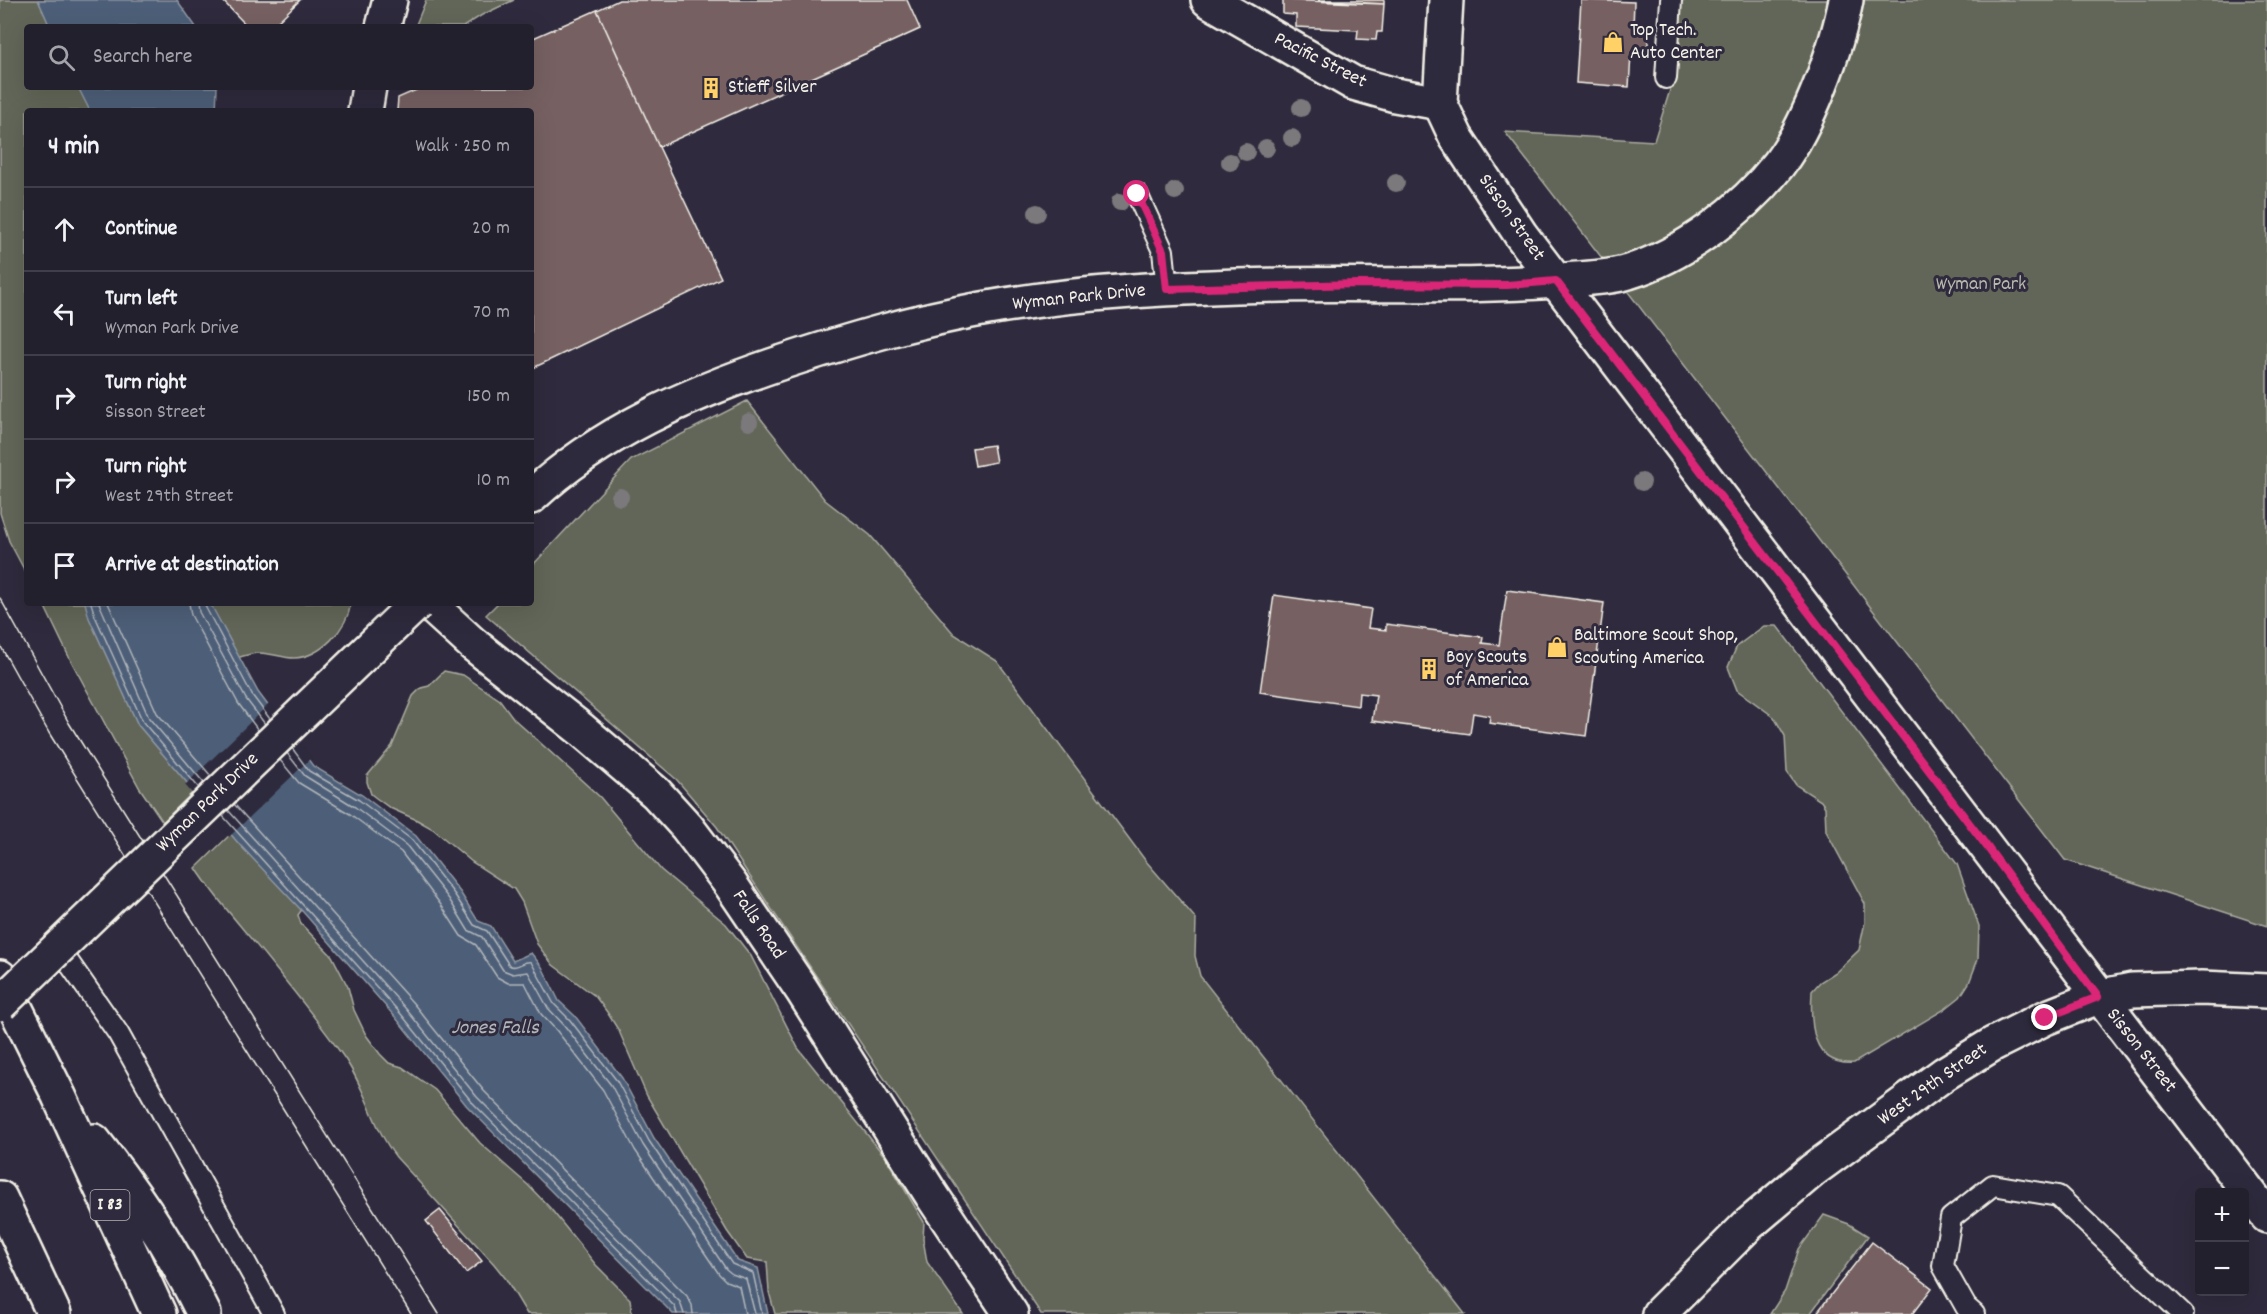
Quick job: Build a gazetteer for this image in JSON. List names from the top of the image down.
{
  "streets": {
    "main road": [
      "Pacific Street",
      "Sisson Street",
      "Wyman Park Drive",
      "Falls Road",
      "West 29th Street",
      "I 83"
    ]
  },
  "crossings": [
    ["Pacific Street", "Sisson Street"],
    ["Sisson Street", "Wyman Park Drive"],
    ["Sisson Street", "West 29th Street"]
  ],
  "water": ["Jones Falls"],
  "parks": ["Wyman Park"],
  "places": {
    "shop": ["Top Tech. Auto Center", "Baltimore Scout Shop, Scouting America"],
    "building": ["Stieff Silver", "Boy Scouts of America"]
  },
  "page": {
    "search": "Search here",
    "heading": ["4 min", "Walk · 250 m"],
    "list": [
      ["Continue", "20 m"],
      ["Turn left", "Wyman Park Drive", "70 m"],
      ["Turn right", "Sisson Street", "150 m"],
      ["Turn right", "West 29th Street", "10 m"],
      "Arrive at destination"
    ],
    "map_buttons": ["+", "−"]
  }
}
